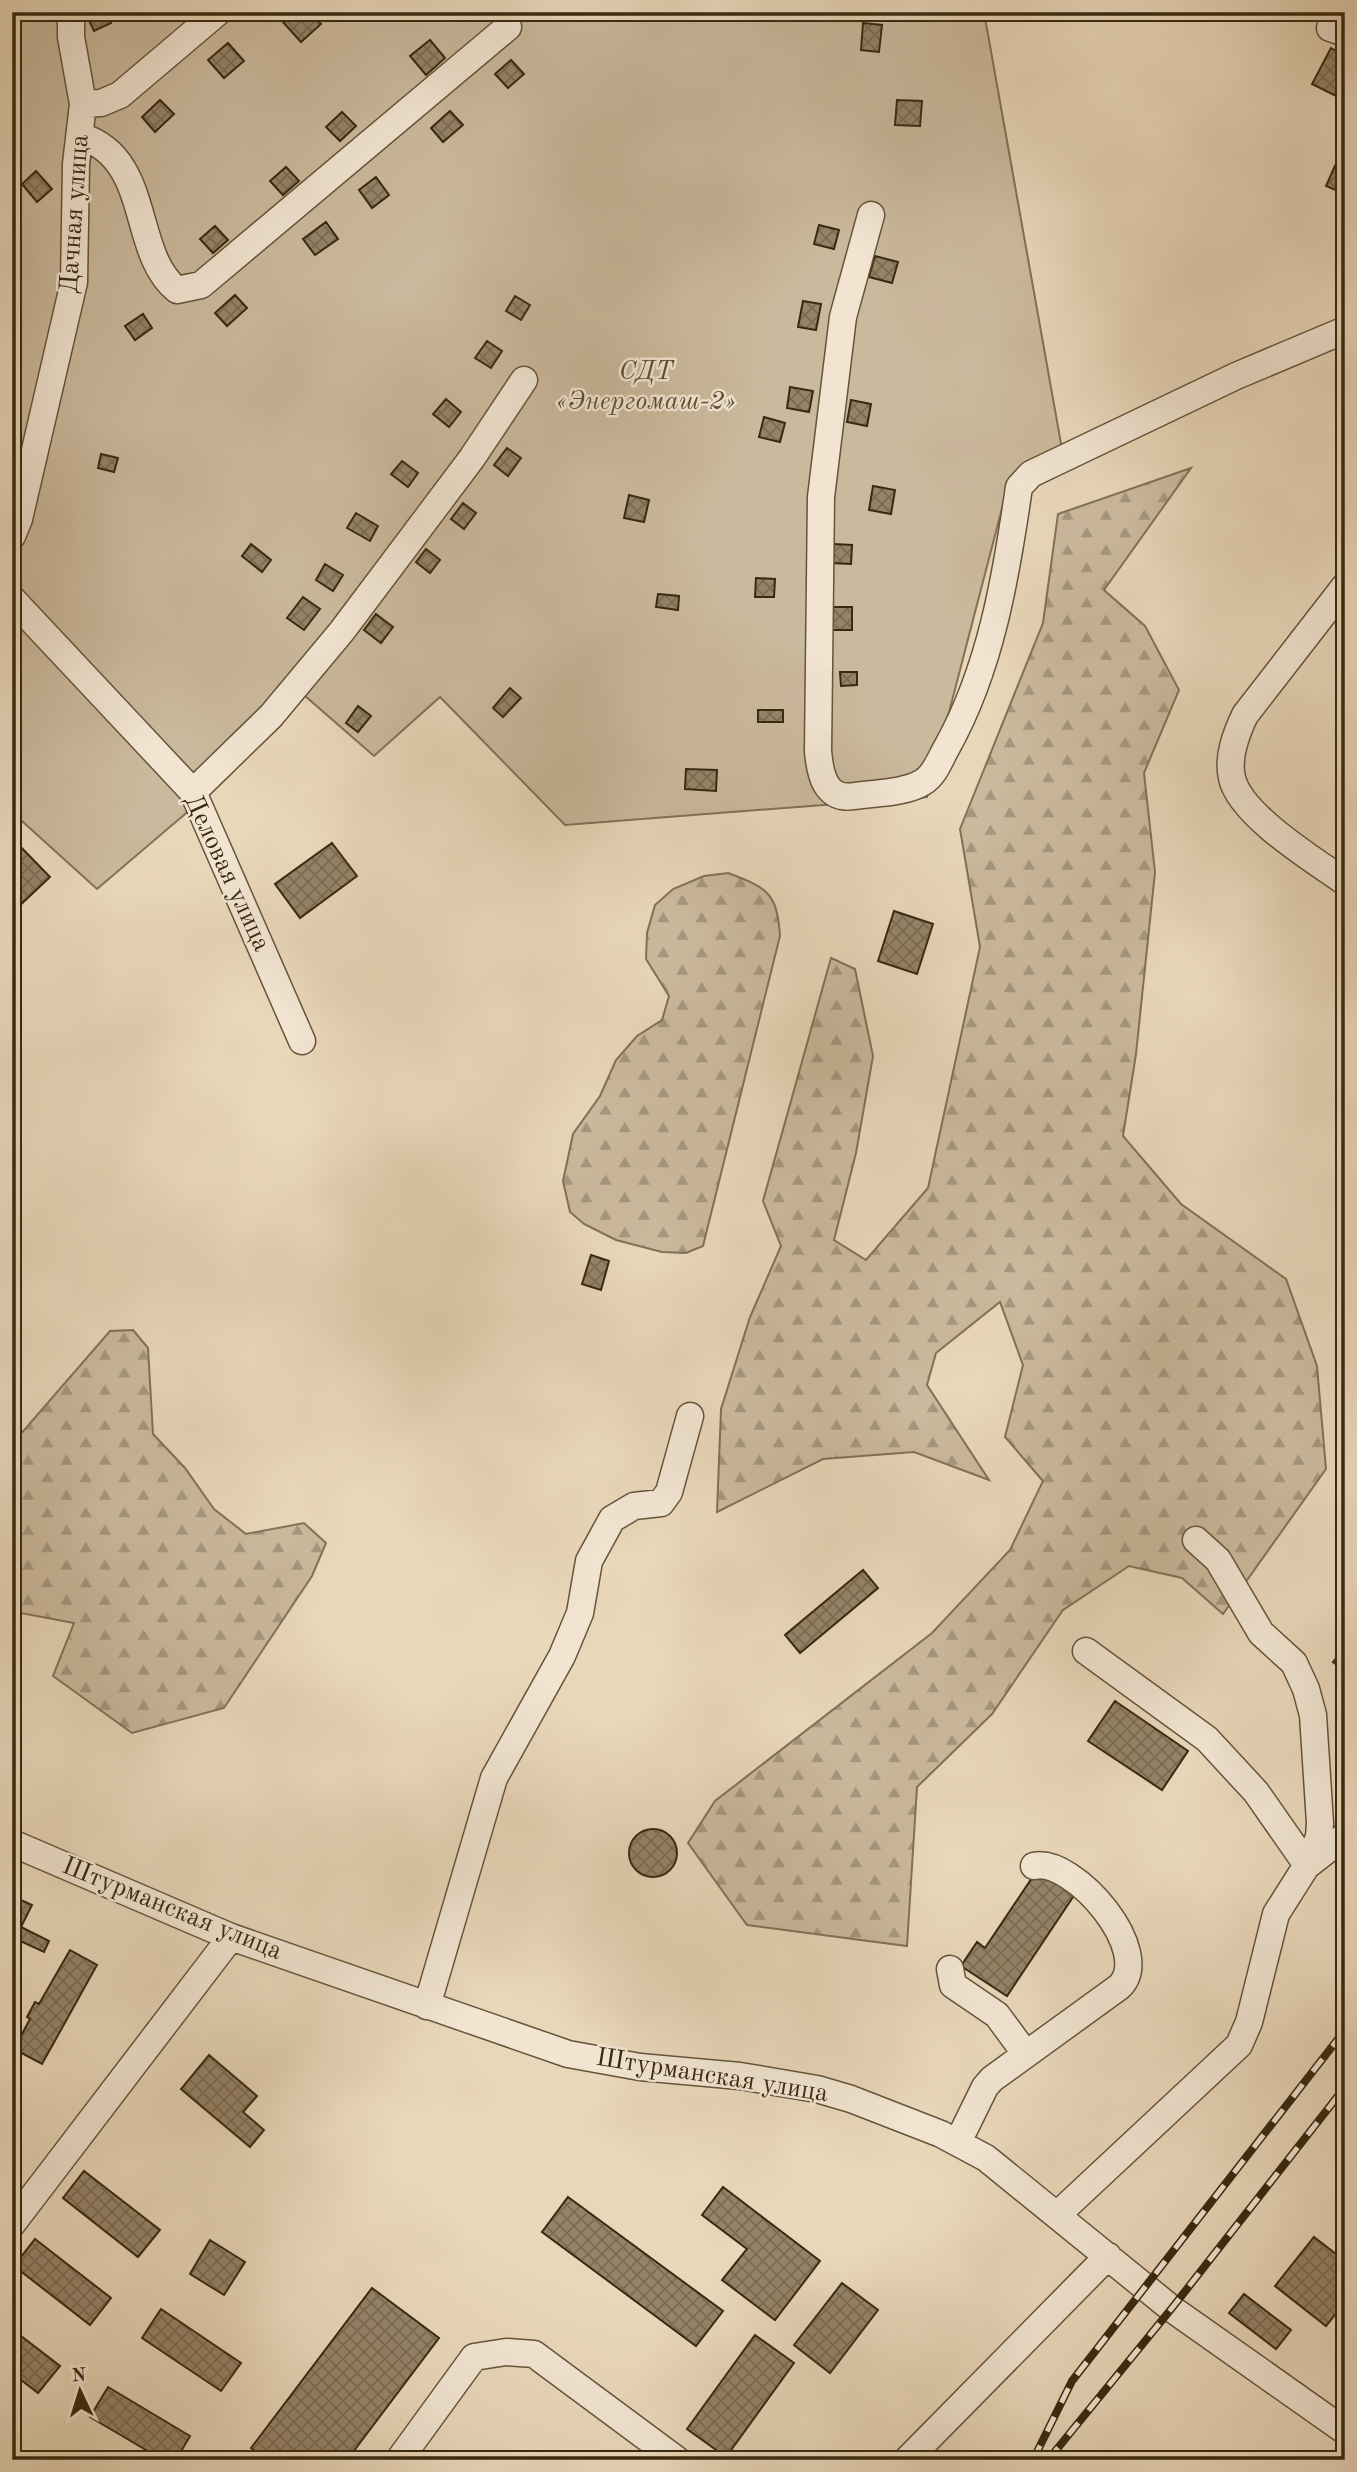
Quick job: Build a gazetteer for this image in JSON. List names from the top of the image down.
{
  "streets": {
    "street": ["Дачная улица", "Деловая улица", "Штурманская улица"]
  },
  "parks": ["СДТ «Энергомаш-2»"],
  "north": "top"
}
